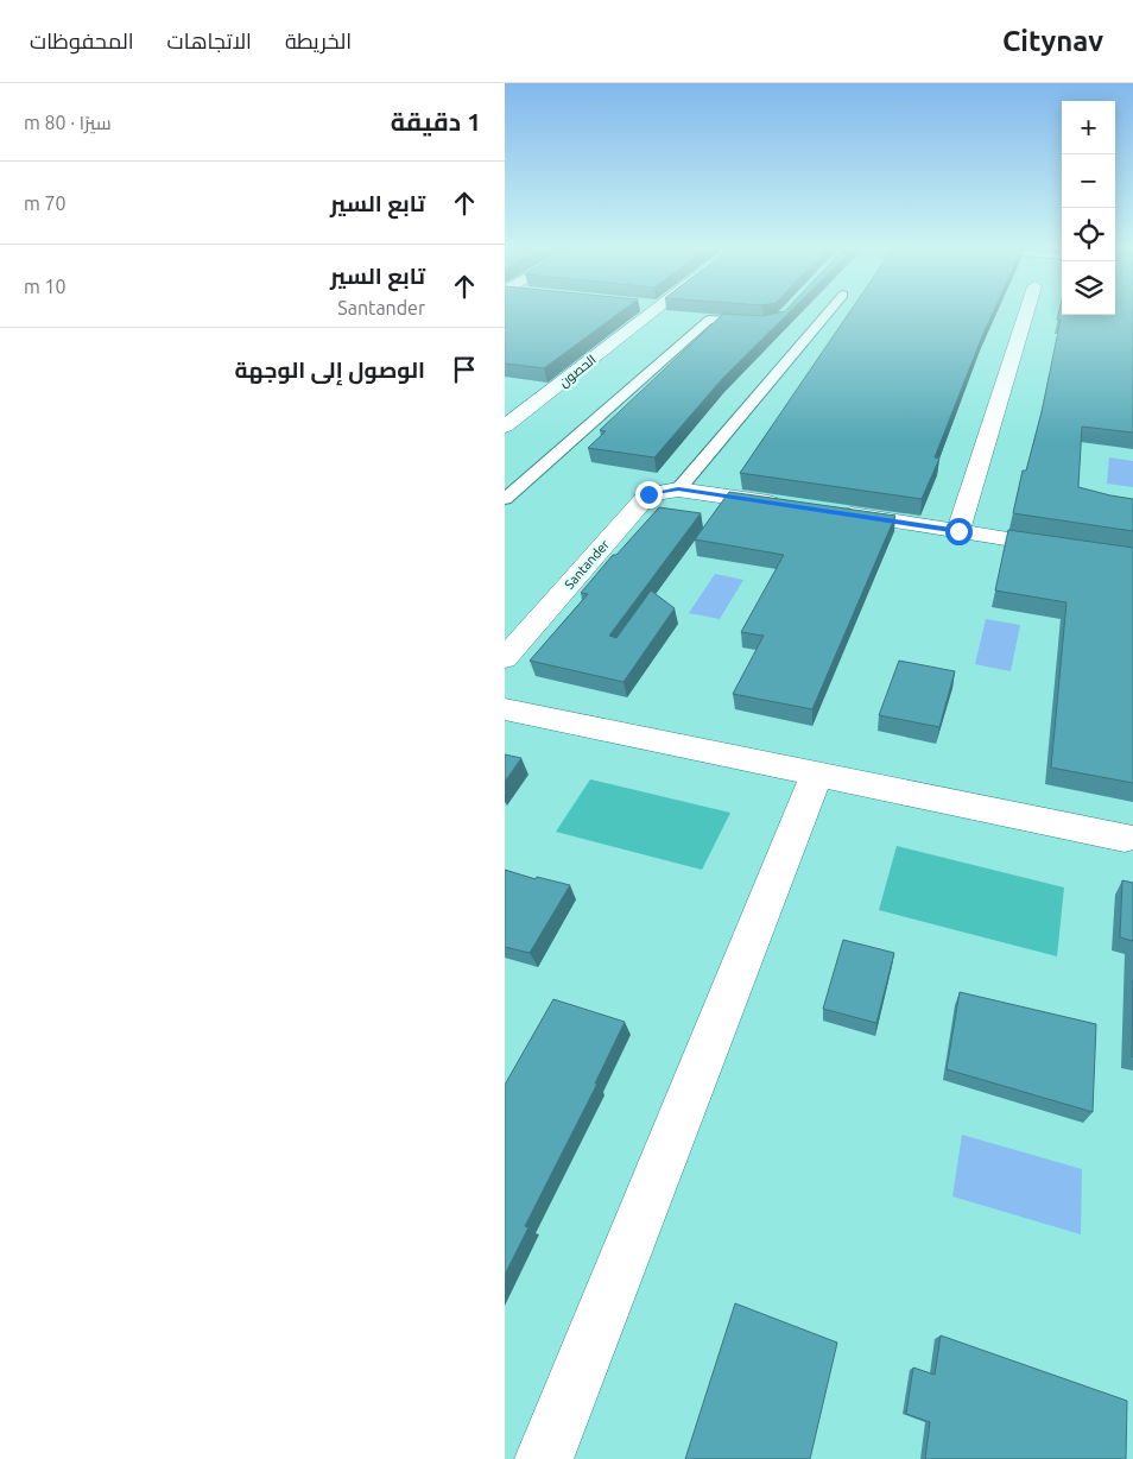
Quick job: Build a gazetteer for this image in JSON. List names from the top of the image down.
{
  "streets": {
    "street": ["الحصون", "Santander"]
  },
  "page": {
    "header": "Citynav",
    "nav": ["الخريطة", "الاتجاهات", "المحفوظات"],
    "heading": ["1 دقيقة", "سيرًا · 80 m"],
    "map_buttons": ["+", "−"],
    "list": [
      ["تابع السير", "70 m"],
      ["تابع السير", "Santander", "10 m"],
      "الوصول إلى الوجهة"
    ]
  }
}
